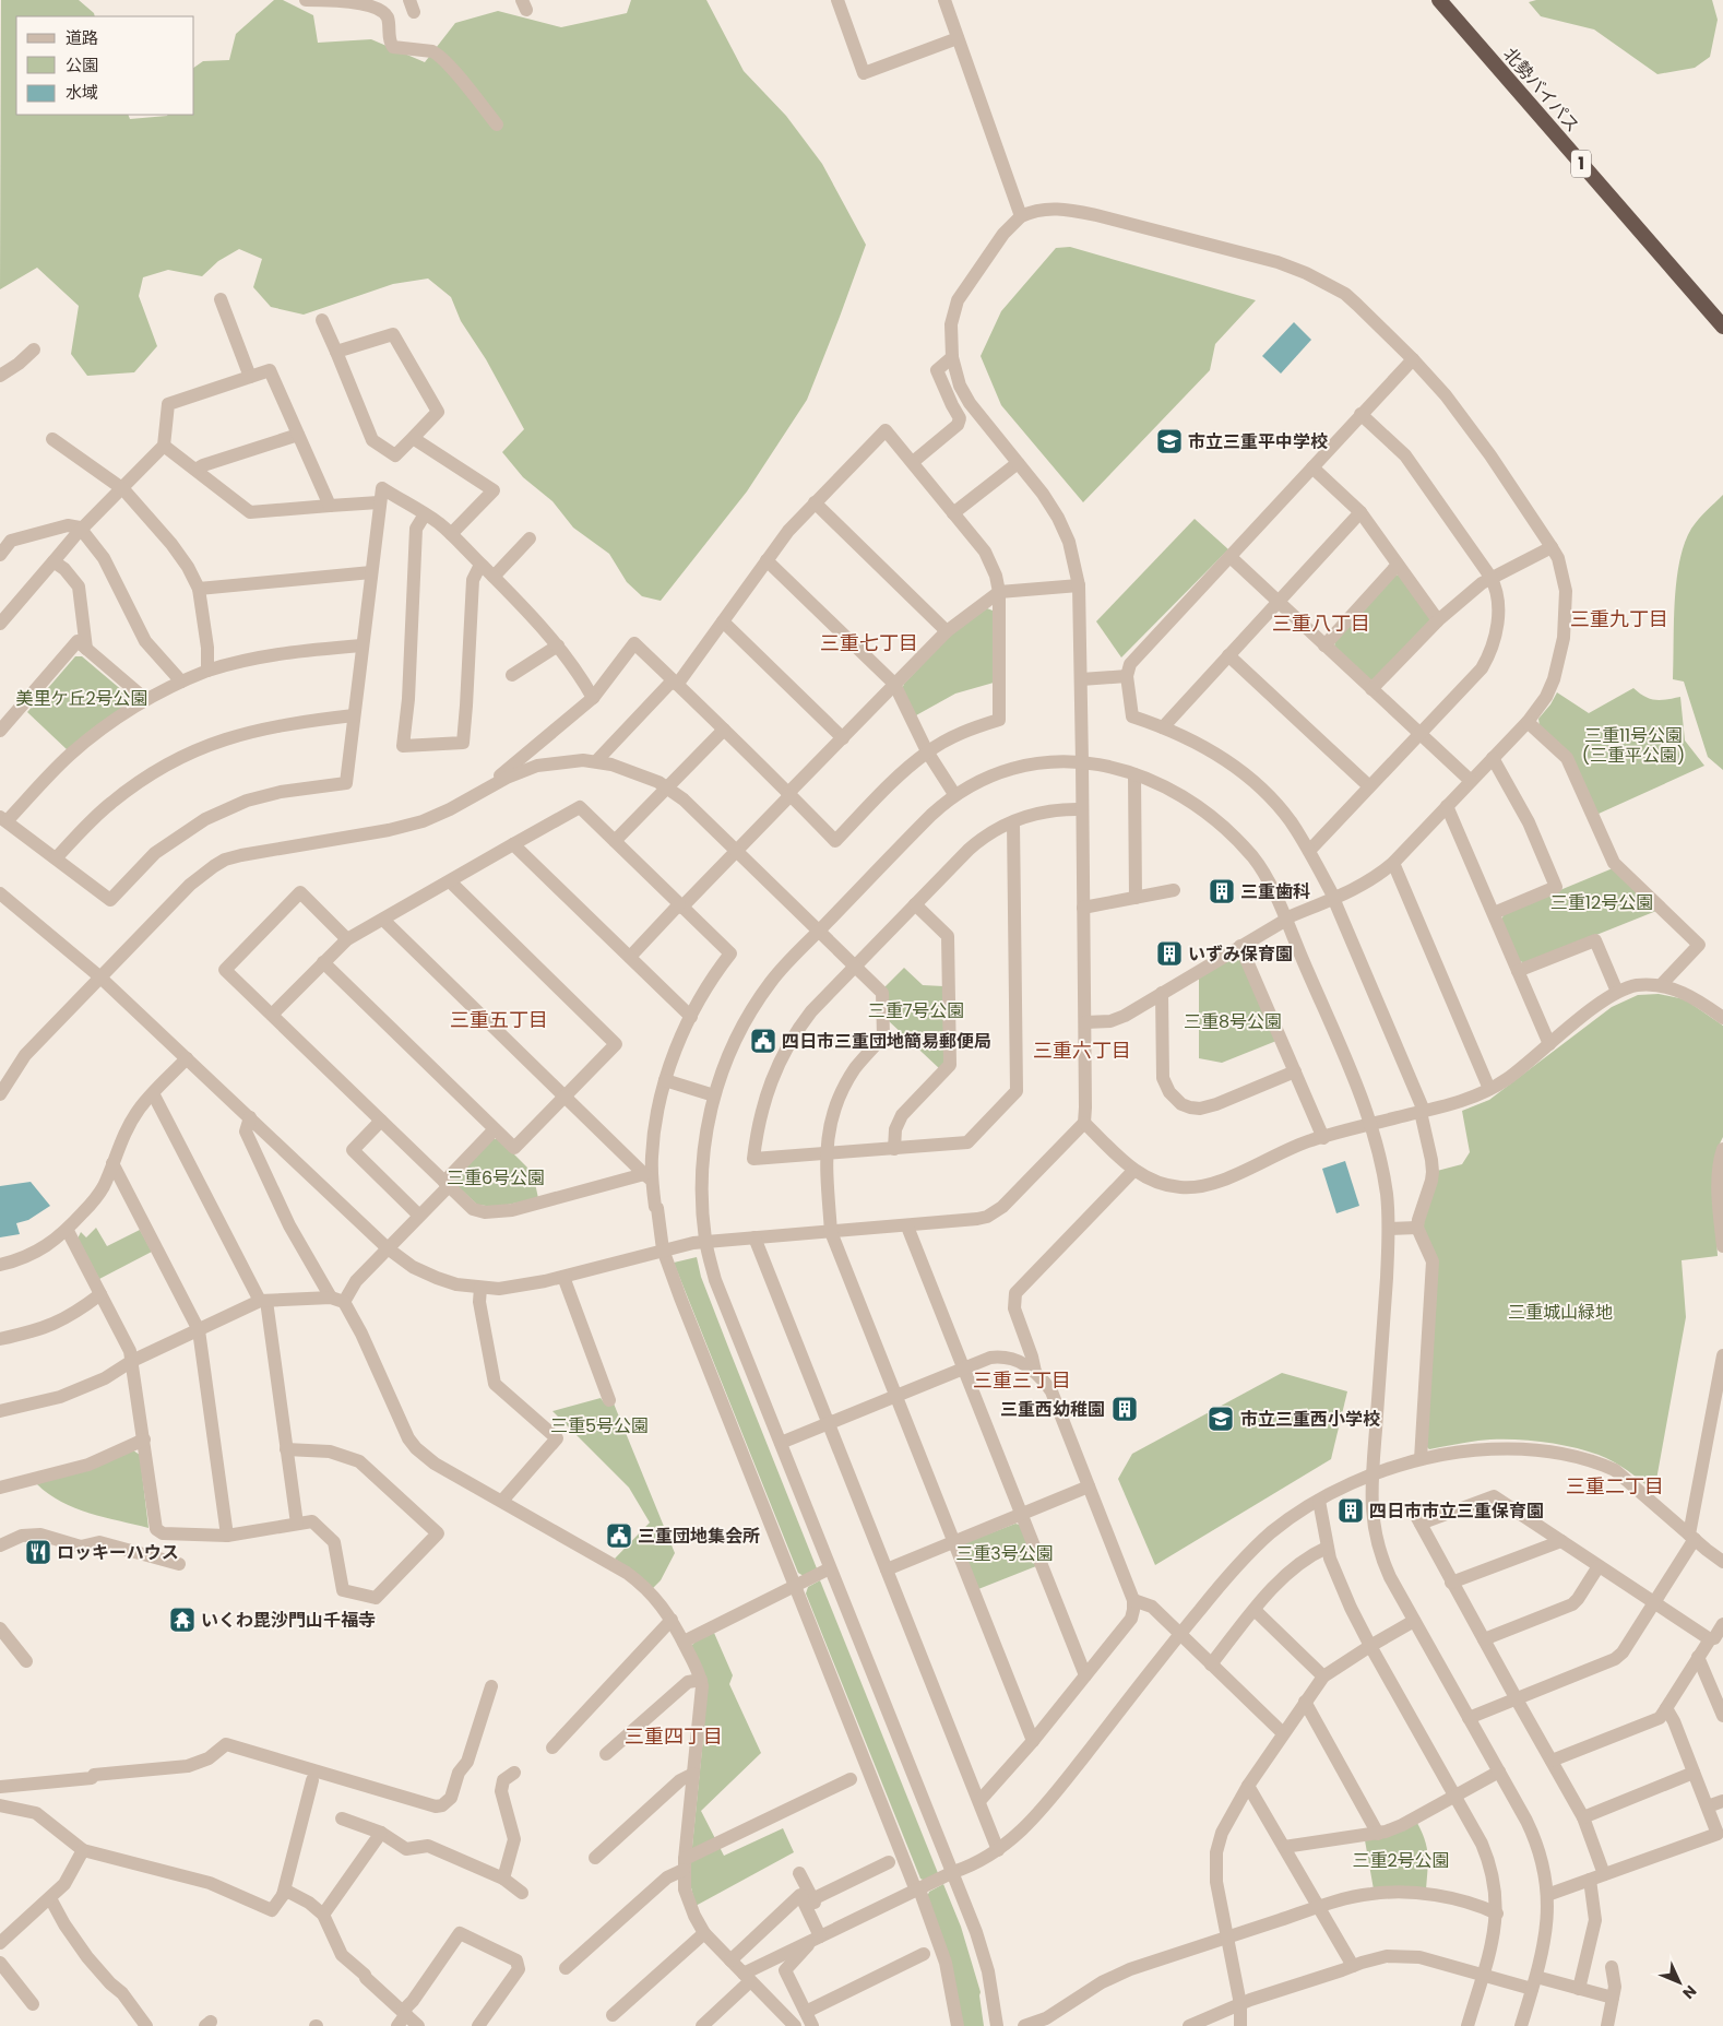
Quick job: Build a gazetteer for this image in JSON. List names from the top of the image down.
{
  "streets": {
    "highway": ["北勢バイパス", "1"]
  },
  "districts": [
    "三重九丁目",
    "三重八丁目",
    "三重七丁目",
    "三重五丁目",
    "三重六丁目",
    "三重三丁目",
    "三重二丁目",
    "三重四丁目"
  ],
  "parks": [
    "美里ケ丘2号公園",
    "三重11号公園 (三重平公園)",
    "三重12号公園",
    "三重7号公園",
    "三重8号公園",
    "三重6号公園",
    "三重城山緑地",
    "三重5号公園",
    "三重3号公園",
    "三重2号公園"
  ],
  "places": {
    "school or university": ["市立三重平中学校", "市立三重西小学校"],
    "building": [
      "三重歯科",
      "いずみ保育園",
      "三重西幼稚園",
      "四日市市立三重保育園"
    ],
    "public building": ["四日市三重団地簡易郵便局", "三重団地集会所"],
    "restaurant": ["ロッキーハウス"],
    "temple": ["いくわ毘沙門山千福寺"]
  },
  "legend": ["道路", "公園", "水域"],
  "north": "bottom right"
}
